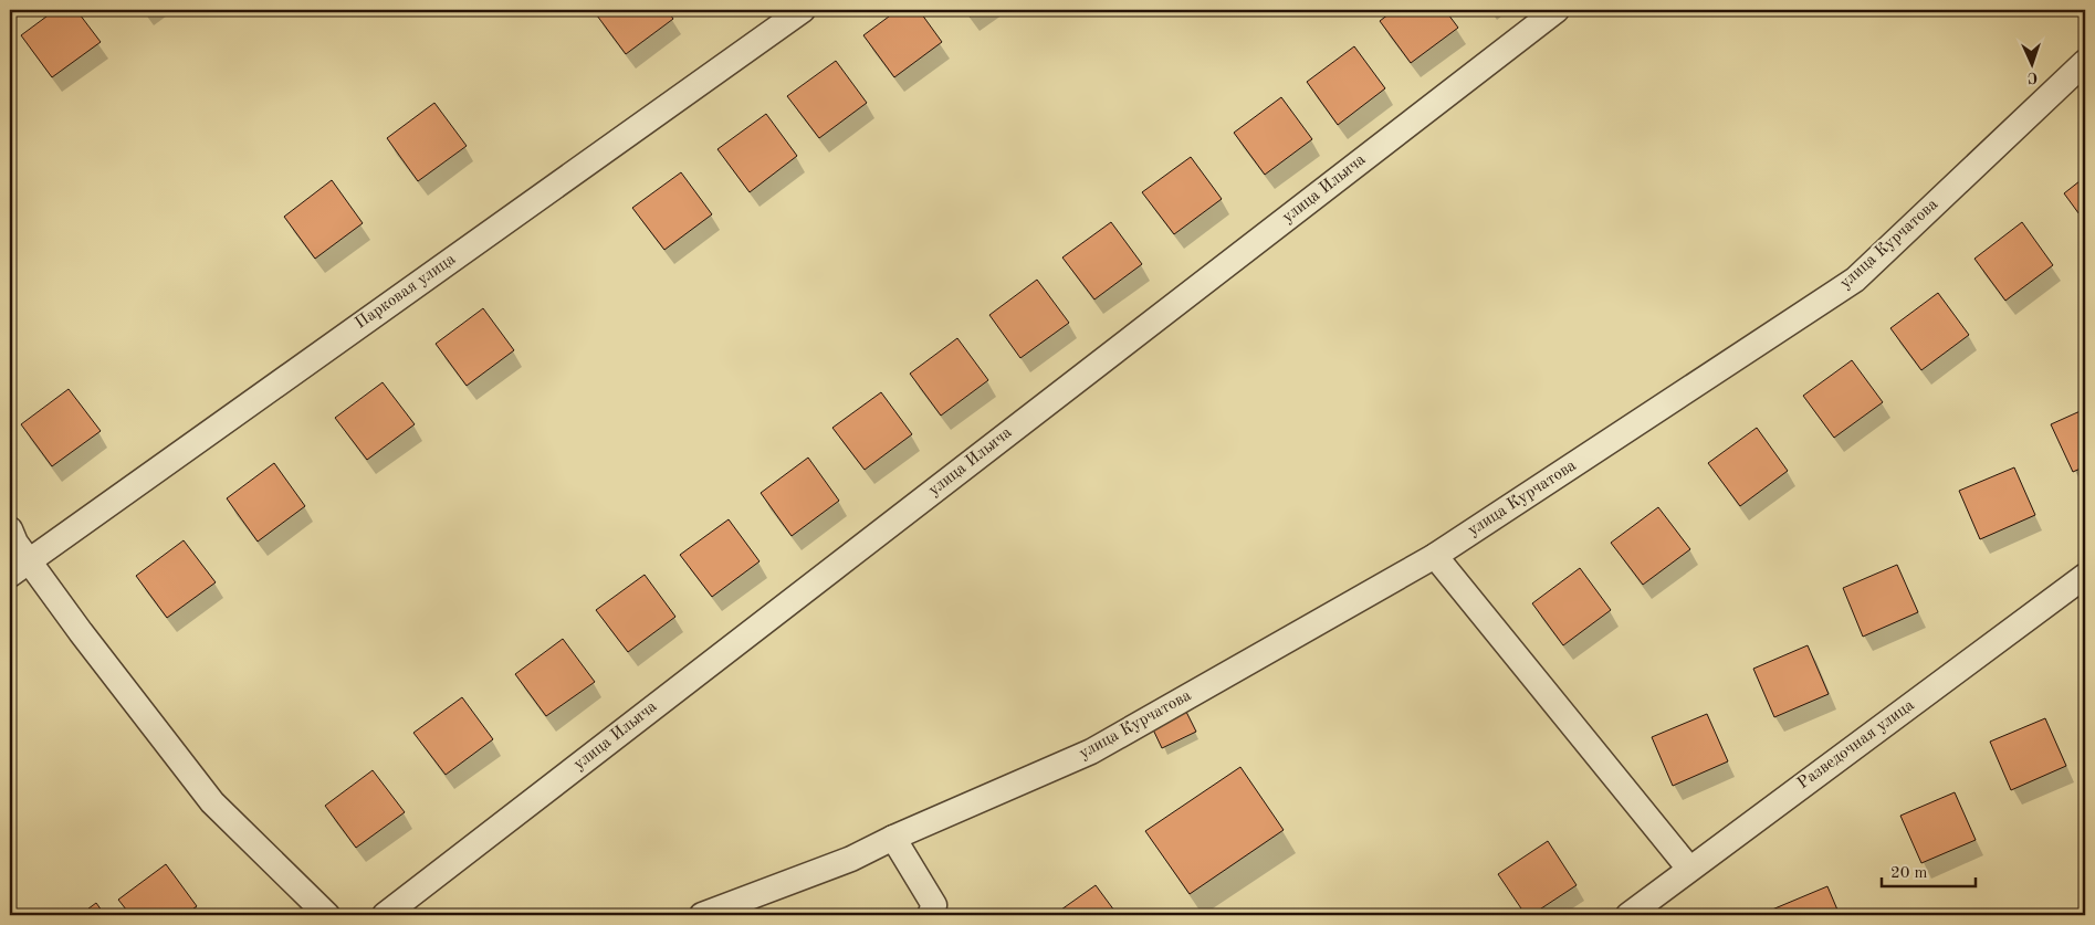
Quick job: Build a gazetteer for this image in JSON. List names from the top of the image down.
{
  "streets": {
    "street": [
      "улица Ильича",
      "улица Курчатова",
      "Парковая улица",
      "Разведочная улица"
    ]
  },
  "scale_bar": "20 m",
  "north": "bottom"
}
